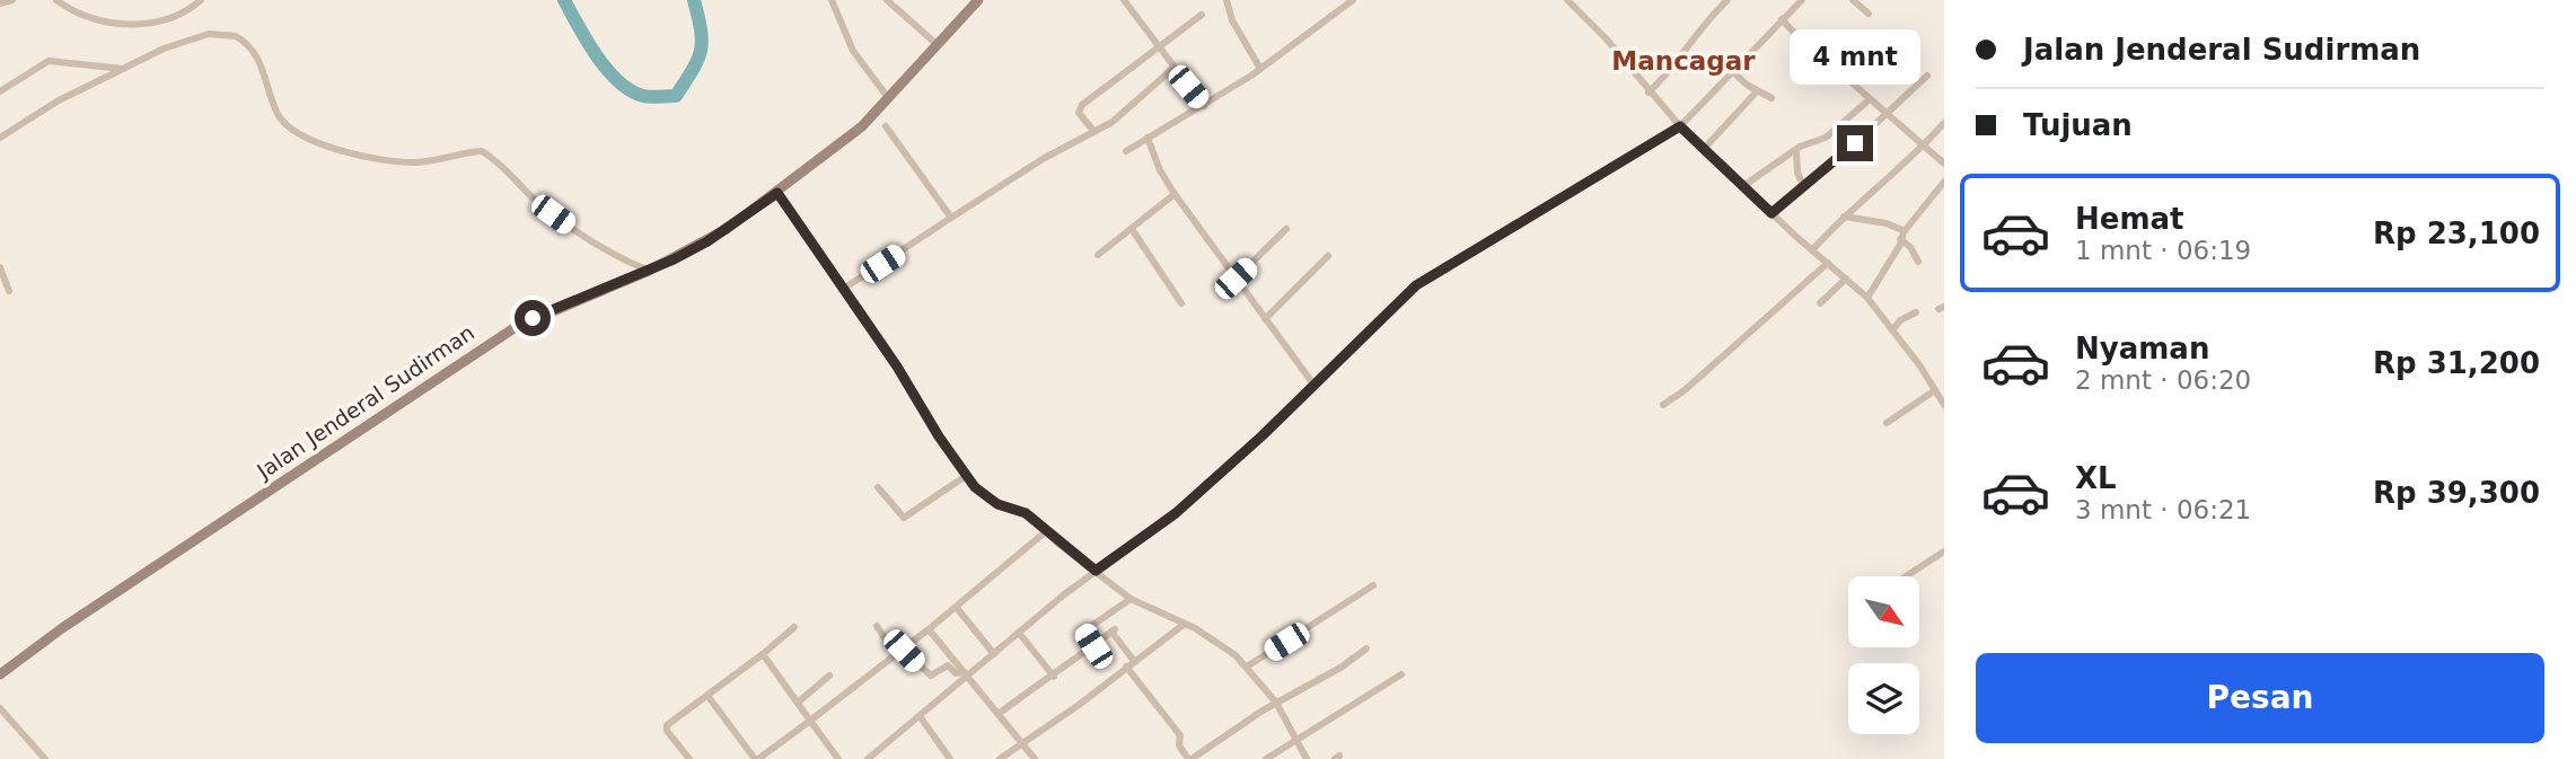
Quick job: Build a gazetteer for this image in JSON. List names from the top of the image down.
{
  "streets": {
    "main road": ["Jalan Jenderal Sudirman"]
  },
  "districts": ["Mancagar"],
  "north": "bottom right",
  "page": {
    "banner": ["Jalan Jenderal Sudirman", "Tujuan"],
    "bubble": "4 mnt",
    "list": [
      {
        "name": "Hemat",
        "note": "1 mnt · 06:19",
        "value": "Rp 23,100"
      },
      {
        "name": "Nyaman",
        "note": "2 mnt · 06:20",
        "value": "Rp 31,200"
      },
      {
        "name": "XL",
        "note": "3 mnt · 06:21",
        "value": "Rp 39,300"
      }
    ],
    "buttons": "Pesan"
  }
}
